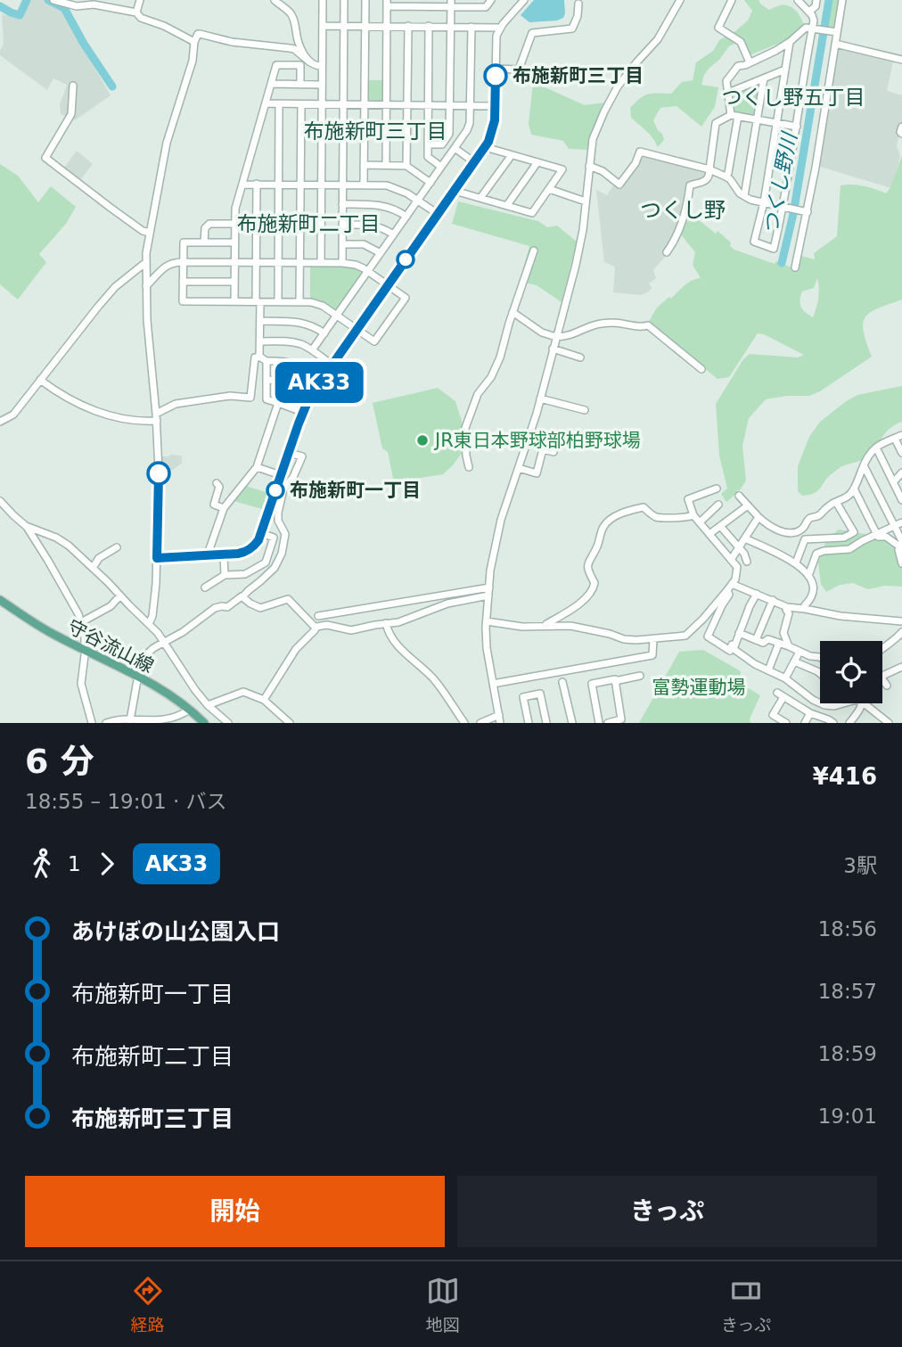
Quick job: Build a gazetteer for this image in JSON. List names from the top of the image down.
{
  "streets": {
    "main road": ["守谷流山線"]
  },
  "districts": [
    "つくし野五丁目",
    "布施新町三丁目",
    "つくし野",
    "布施新町二丁目"
  ],
  "water": ["つくし野川"],
  "parks": ["富勢運動場"],
  "places": ["布施新町三丁目", "JR東日本野球部柏野球場", "布施新町一丁目"],
  "lines": ["bus line AK33"],
  "page": {
    "on_map": "AK33",
    "heading": ["6 分", "18:55 – 19:01 · バス", "¥416"],
    "legs": ["1", "AK33", "3駅"],
    "list": [
      {
        "name": "あけぼの山公園入口",
        "value": "18:56"
      },
      {
        "name": "布施新町一丁目",
        "value": "18:57"
      },
      {
        "name": "布施新町二丁目",
        "value": "18:59"
      },
      {
        "name": "布施新町三丁目",
        "value": "19:01"
      }
    ],
    "buttons": ["開始", "きっぷ"],
    "tabs": ["経路", "地図", "きっぷ"]
  }
}
